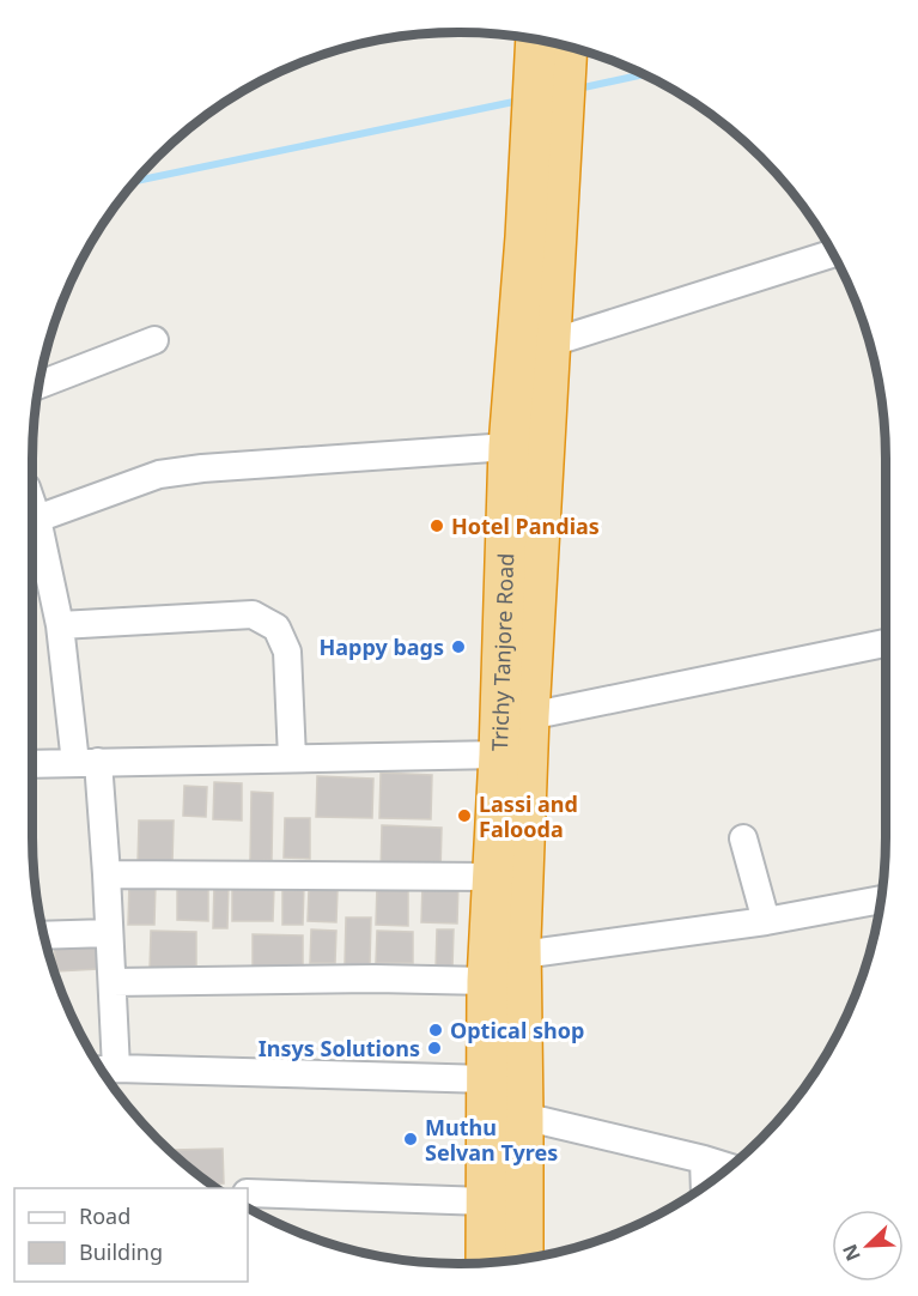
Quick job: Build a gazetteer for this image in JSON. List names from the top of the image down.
{
  "streets": {
    "highway": ["Trichy Tanjore Road"]
  },
  "places": [
    "Hotel Pandias",
    "Happy bags",
    "Lassi and Falooda",
    "Optical shop",
    "Insys Solutions",
    "Muthu Selvan Tyres"
  ],
  "legend": ["Road", "Building"],
  "north": "bottom left"
}
